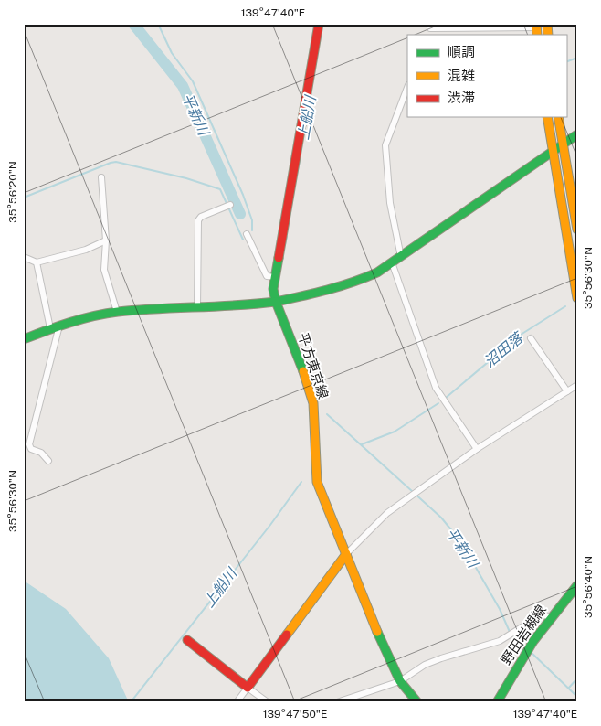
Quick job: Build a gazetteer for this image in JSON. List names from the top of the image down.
{
  "streets": {
    "main road": ["平方東京線", "野田岩槻線"]
  },
  "water": ["平新川", "上船川", "沼田落"],
  "legend": ["順調", "混雑", "渋滞"],
  "coordinates": [
    "139°47'40\"E",
    "35°56'20\"N",
    "35°56'30\"N",
    "35°56'40\"N",
    "139°47'50\"E"
  ]
}
